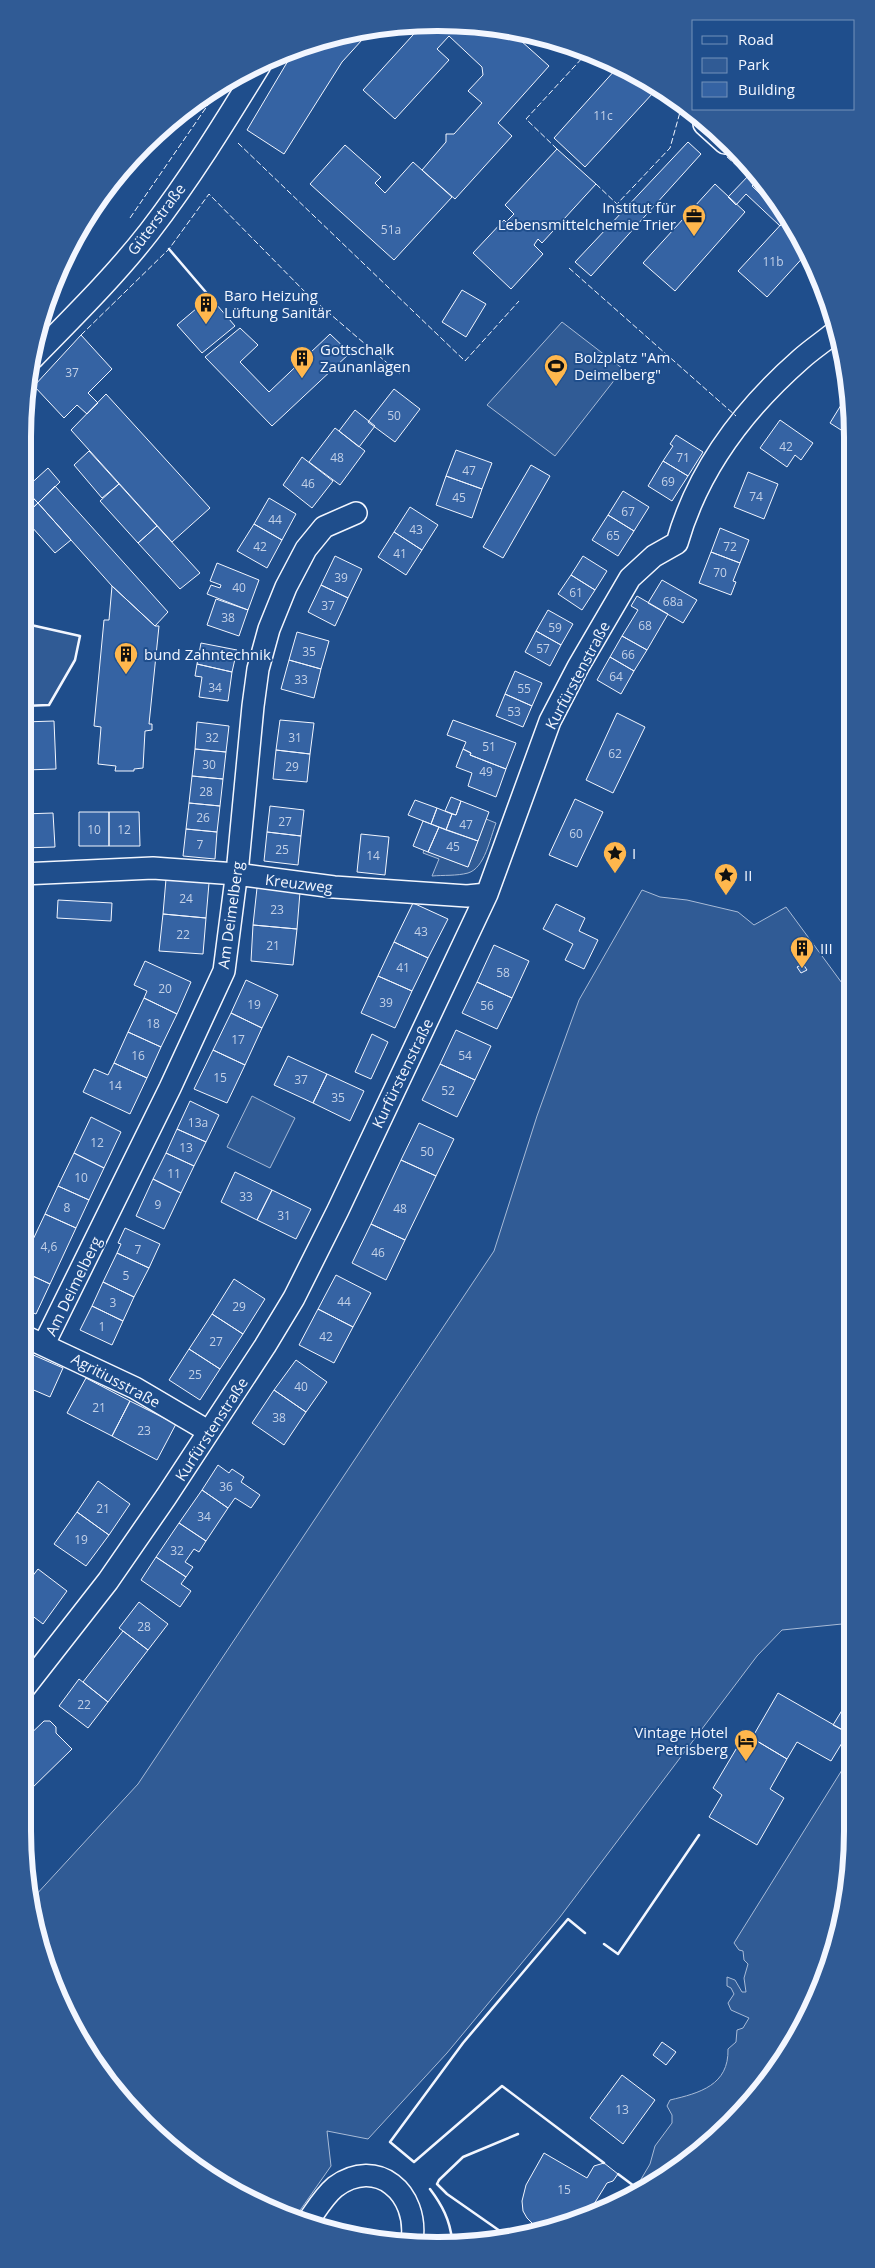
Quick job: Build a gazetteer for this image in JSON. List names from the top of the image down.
{
  "streets": {
    "street": [
      "Güterstraße",
      "Kurfürstenstraße",
      "Kreuzweg",
      "Am Deimelberg",
      "Agritiusstraße"
    ]
  },
  "crossings": [
    ["Kurfürstenstraße", "Kreuzweg"],
    ["Kurfürstenstraße", "Agritiusstraße"],
    ["Kreuzweg", "Am Deimelberg"],
    ["Am Deimelberg", "Agritiusstraße"]
  ],
  "places": {
    "office": ["Institut für Lebensmittelchemie Trier"],
    "building": [
      "Baro Heizung Lüftung Sanitär",
      "Gottschalk Zaunanlagen",
      "bund Zahntechnik",
      "III"
    ],
    "sports": ["Bolzplatz \"Am Deimelberg\""],
    "place": ["I", "II"],
    "hotel": ["Vintage Hotel Petrisberg"]
  },
  "house_numbers": [
    "11c",
    "51a",
    "11b",
    "37",
    "50",
    "42",
    "48",
    "71",
    "47",
    "69",
    "46",
    "74",
    "45",
    "67",
    "44",
    "43",
    "65",
    "42",
    "72",
    "41",
    "70",
    "39",
    "40",
    "61",
    "68a",
    "37",
    "38",
    "68",
    "59",
    "57",
    "35",
    "66",
    "64",
    "33",
    "34",
    "55",
    "53",
    "32",
    "31",
    "51",
    "62",
    "30",
    "29",
    "49",
    "28",
    "26",
    "27",
    "47",
    "10",
    "12",
    "60",
    "7",
    "45",
    "25",
    "14",
    "24",
    "23",
    "43",
    "22",
    "21",
    "41",
    "58",
    "20",
    "39",
    "19",
    "56",
    "18",
    "17",
    "16",
    "54",
    "15",
    "37",
    "14",
    "52",
    "35",
    "13a",
    "12",
    "13",
    "50",
    "11",
    "10",
    "33",
    "9",
    "8",
    "48",
    "31",
    "4,6",
    "7",
    "46",
    "5",
    "44",
    "3",
    "29",
    "1",
    "42",
    "27",
    "25",
    "40",
    "21",
    "38",
    "23",
    "36",
    "21",
    "34",
    "19",
    "32",
    "28",
    "22",
    "13",
    "15"
  ],
  "legend": ["Road", "Park", "Building"]
}
